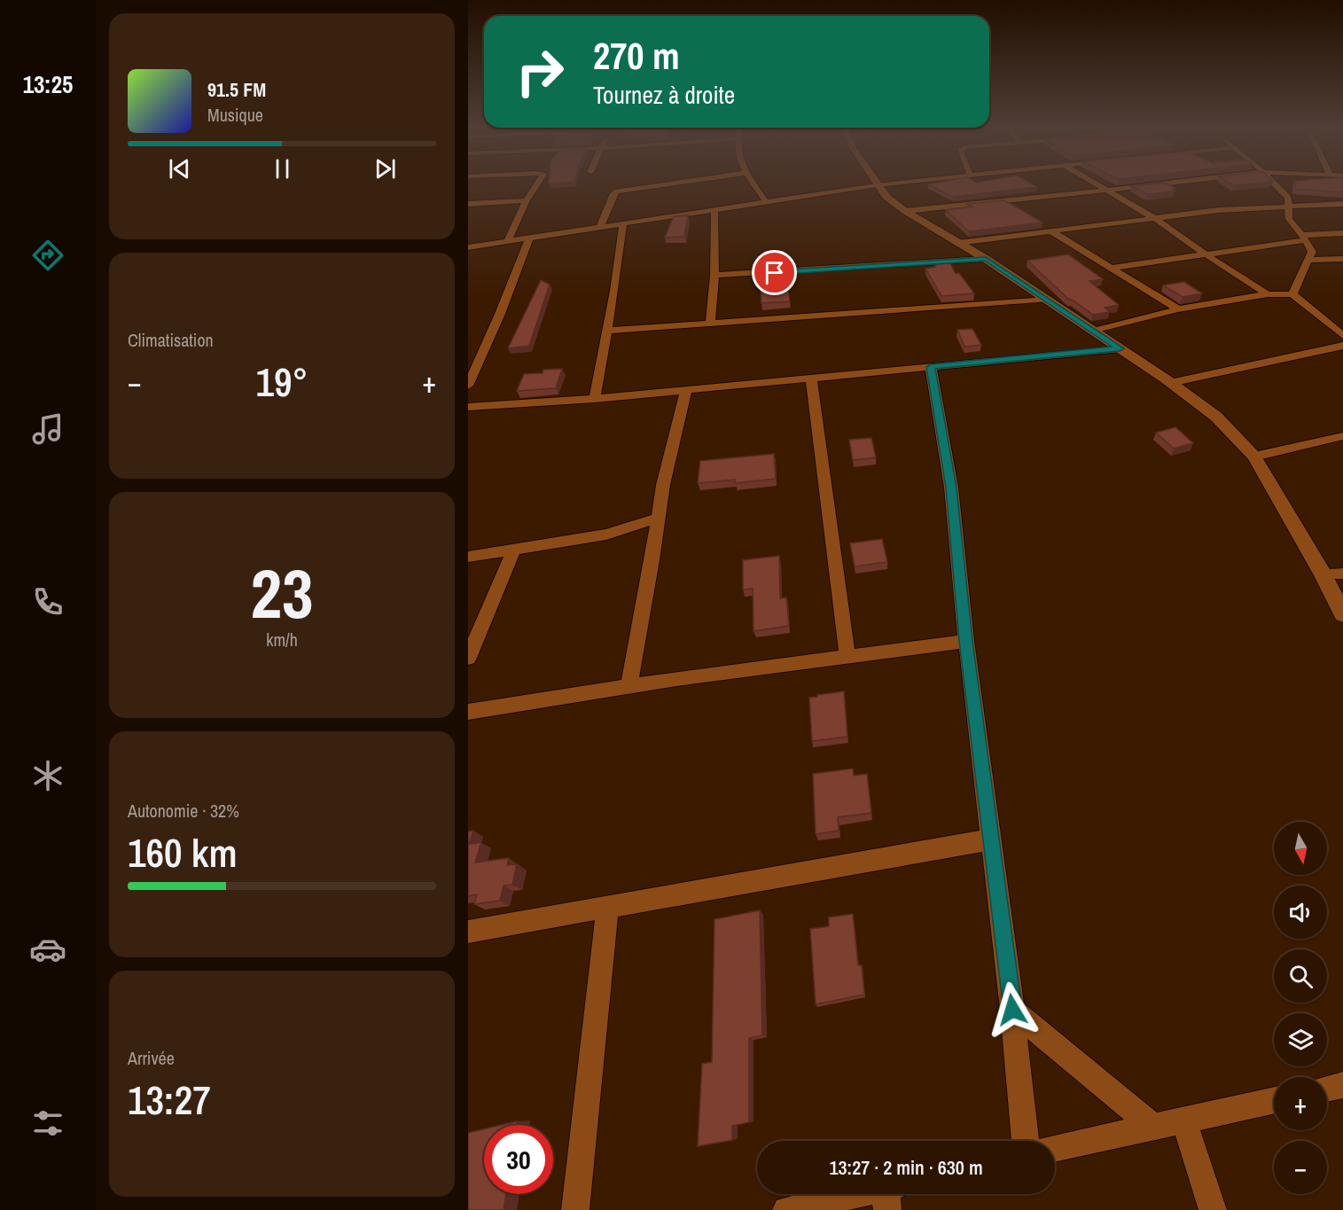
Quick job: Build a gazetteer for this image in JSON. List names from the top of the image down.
{
  "north": "bottom",
  "page": {
    "tabs": "13:25",
    "turn": ["270 m", "Tournez à droite"],
    "song": ["91.5 FM", "Musique"],
    "tile": [
      "Climatisation",
      ["23", "km/h"],
      ["Autonomie · 32%", "160 km"],
      ["Arrivée", "13:27"]
    ],
    "heat": ["−", "19°", "+"],
    "map_buttons": ["+", "−"],
    "limit": "30",
    "trip": "13:27 · 2 min · 630 m"
  }
}
